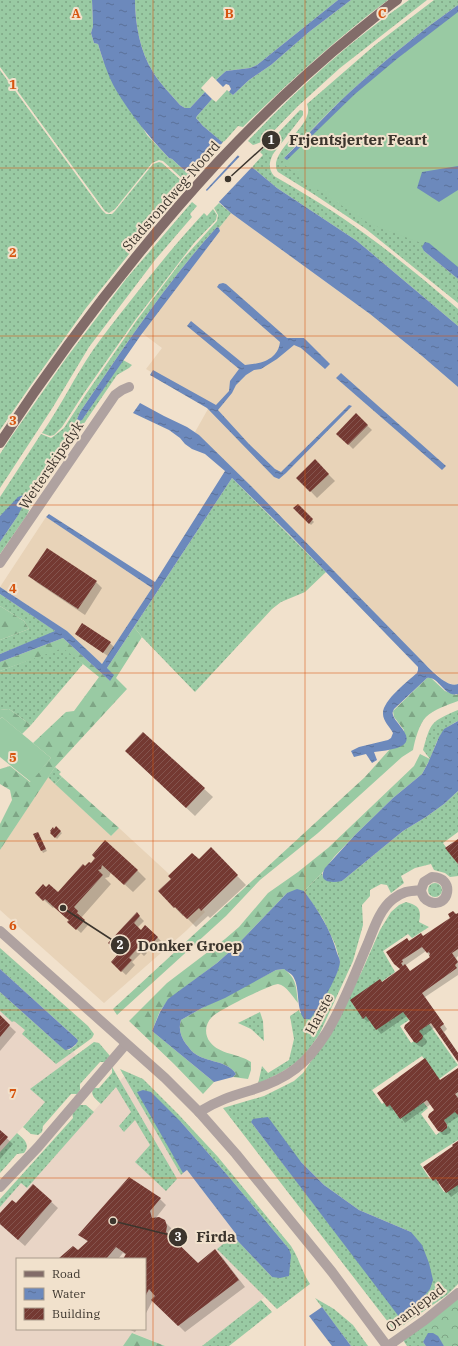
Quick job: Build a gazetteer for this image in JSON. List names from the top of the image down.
{
  "streets": {
    "main road": ["Stadsrondweg-Noord"],
    "street": ["Wetterskipsdyk", "Harste", "Oranjepad"]
  },
  "places": ["Frjentsjerter Feart", "Donker Groep", "Firda"],
  "legend": ["Road", "Water", "Building"],
  "grid": {
    "columns": ["A", "B", "C"],
    "rows": [
      "1",
      "2",
      "3",
      "4",
      "5",
      "6",
      "7"
    ]
  }
}
